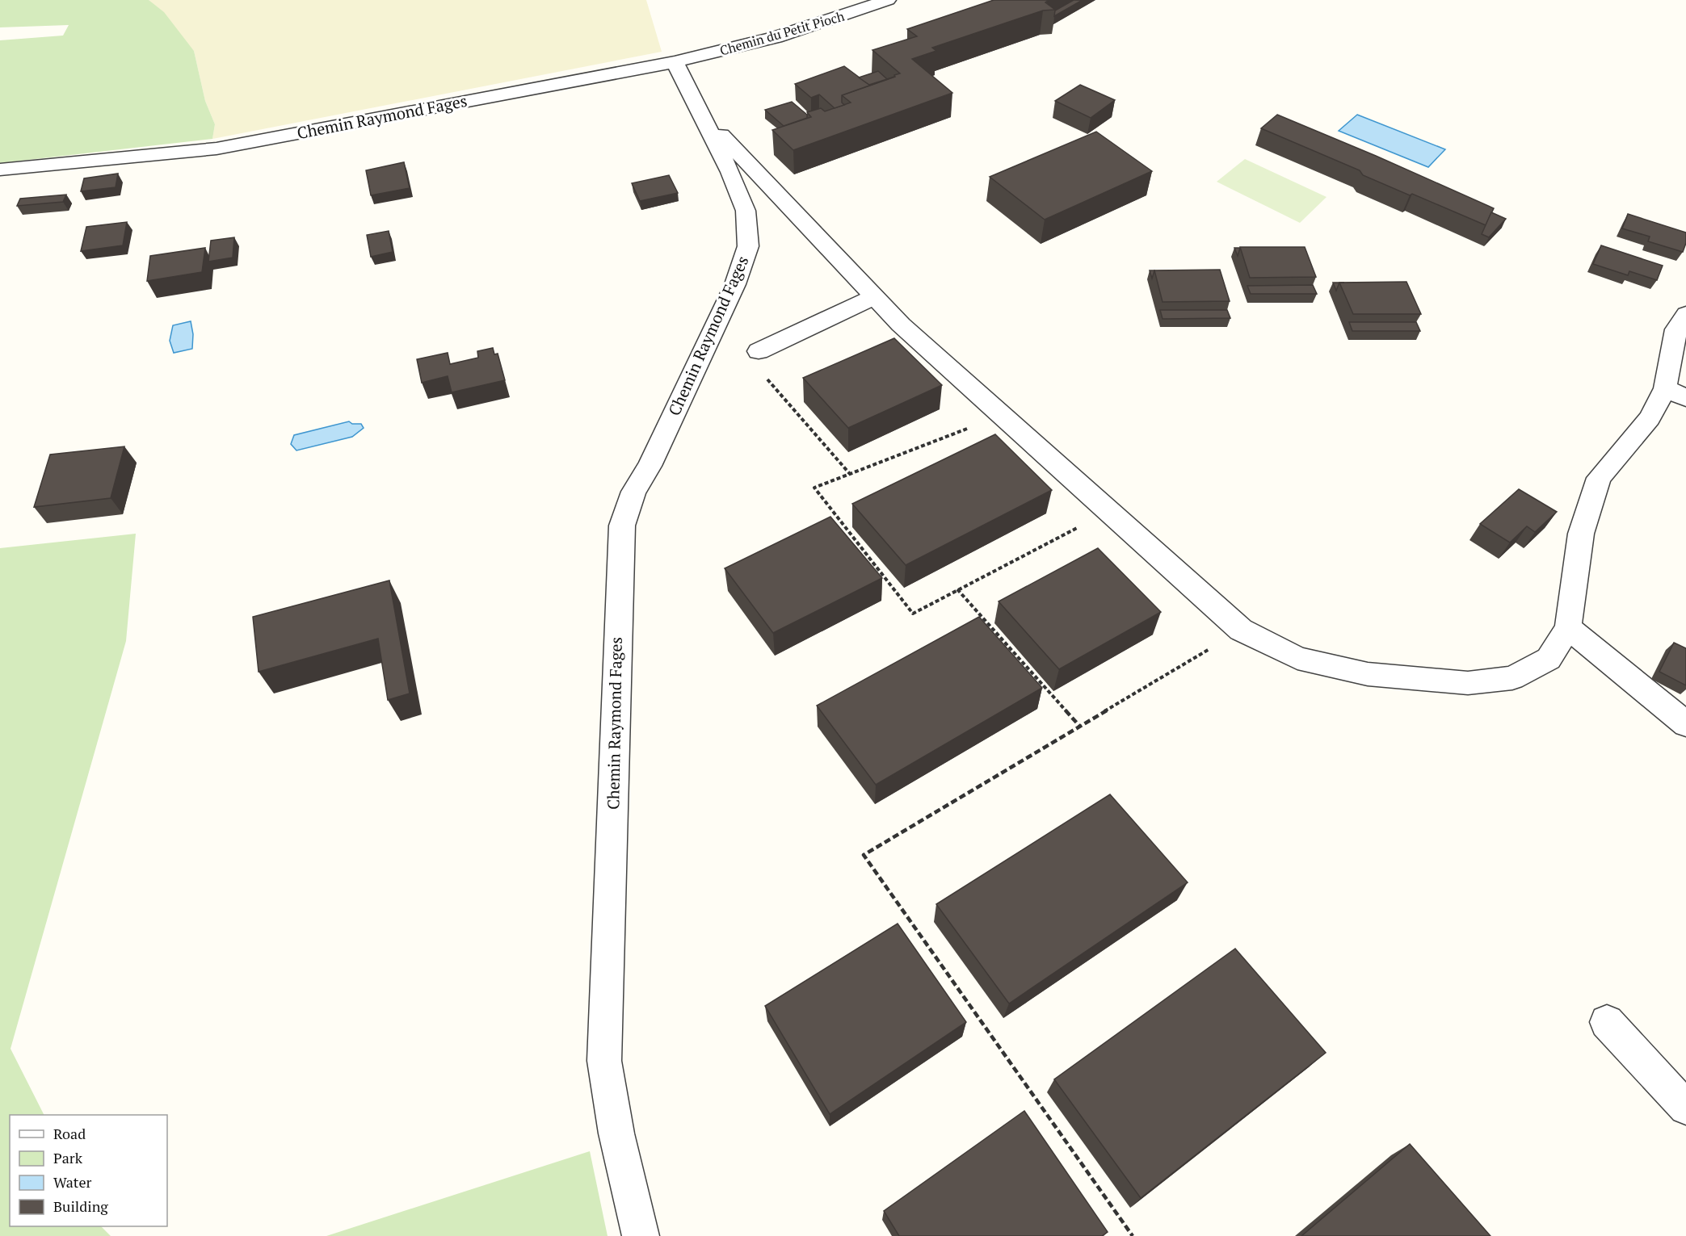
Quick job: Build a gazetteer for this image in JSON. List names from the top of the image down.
{
  "streets": {
    "street": ["Chemin du Petit Pioch", "Chemin Raymond Fages"]
  },
  "crossings": [
    ["Chemin du Petit Pioch", "Chemin Raymond Fages"]
  ],
  "legend": [
    "Road",
    "Park",
    "Water",
    "Building"
  ]
}
